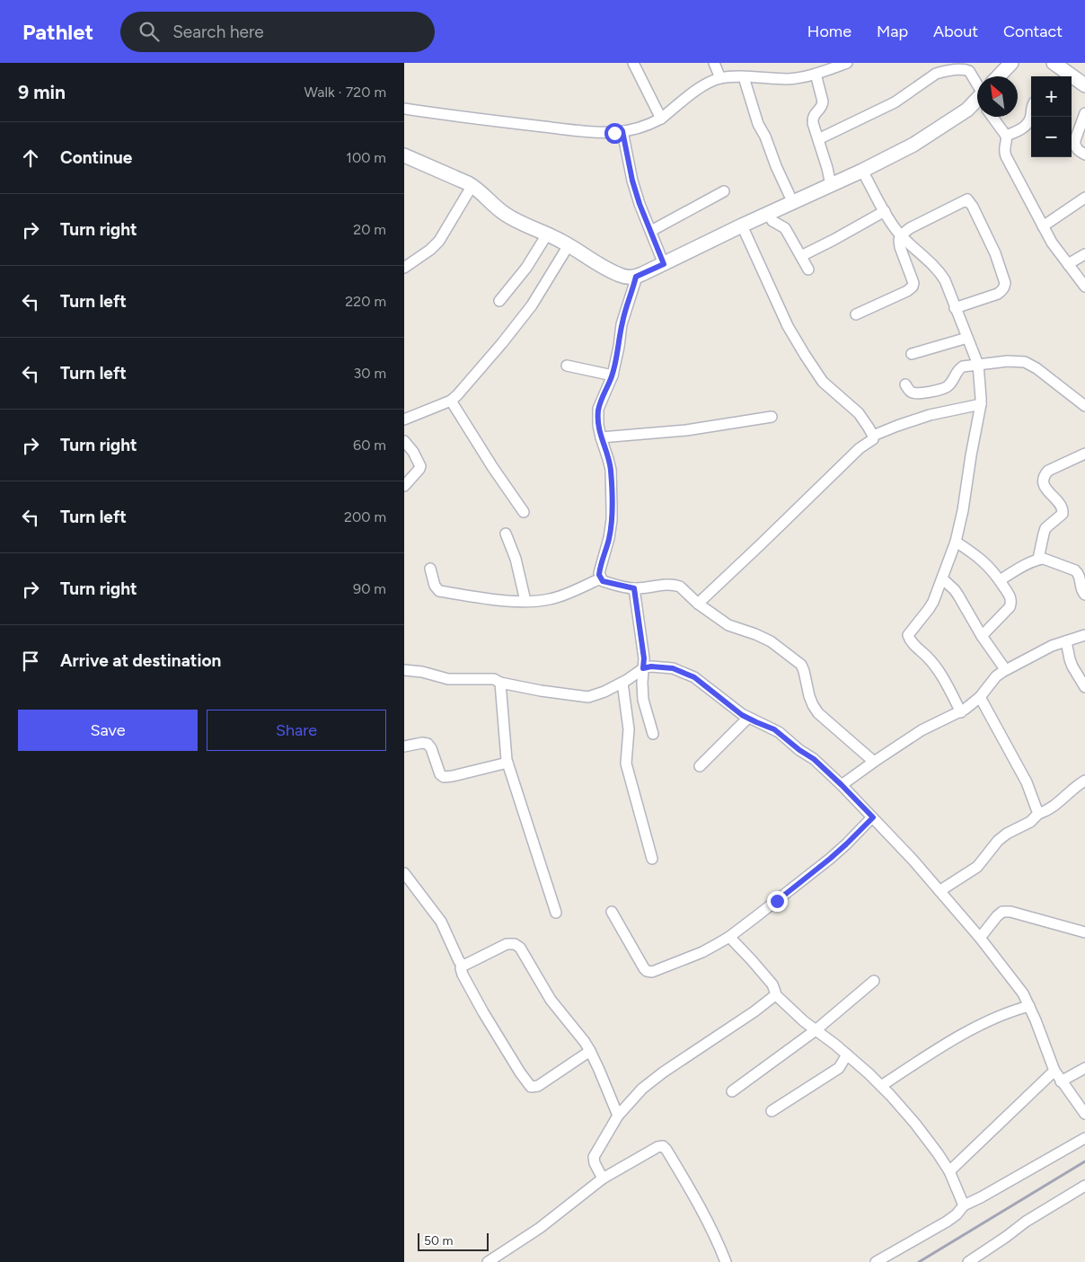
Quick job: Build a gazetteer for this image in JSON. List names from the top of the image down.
{
  "scale_bar": "50 m",
  "north": "top left",
  "page": {
    "header": "Pathlet",
    "search": "Search here",
    "nav": [
      "Home",
      "Map",
      "About",
      "Contact"
    ],
    "heading": ["9 min", "Walk · 720 m"],
    "map_buttons": ["+", "−"],
    "list": [
      ["Continue", "100 m"],
      ["Turn right", "20 m"],
      ["Turn left", "220 m"],
      ["Turn left", "30 m"],
      ["Turn right", "60 m"],
      ["Turn left", "200 m"],
      ["Turn right", "90 m"],
      "Arrive at destination"
    ],
    "buttons": ["Save", "Share"],
    "scale": "50 m"
  }
}
